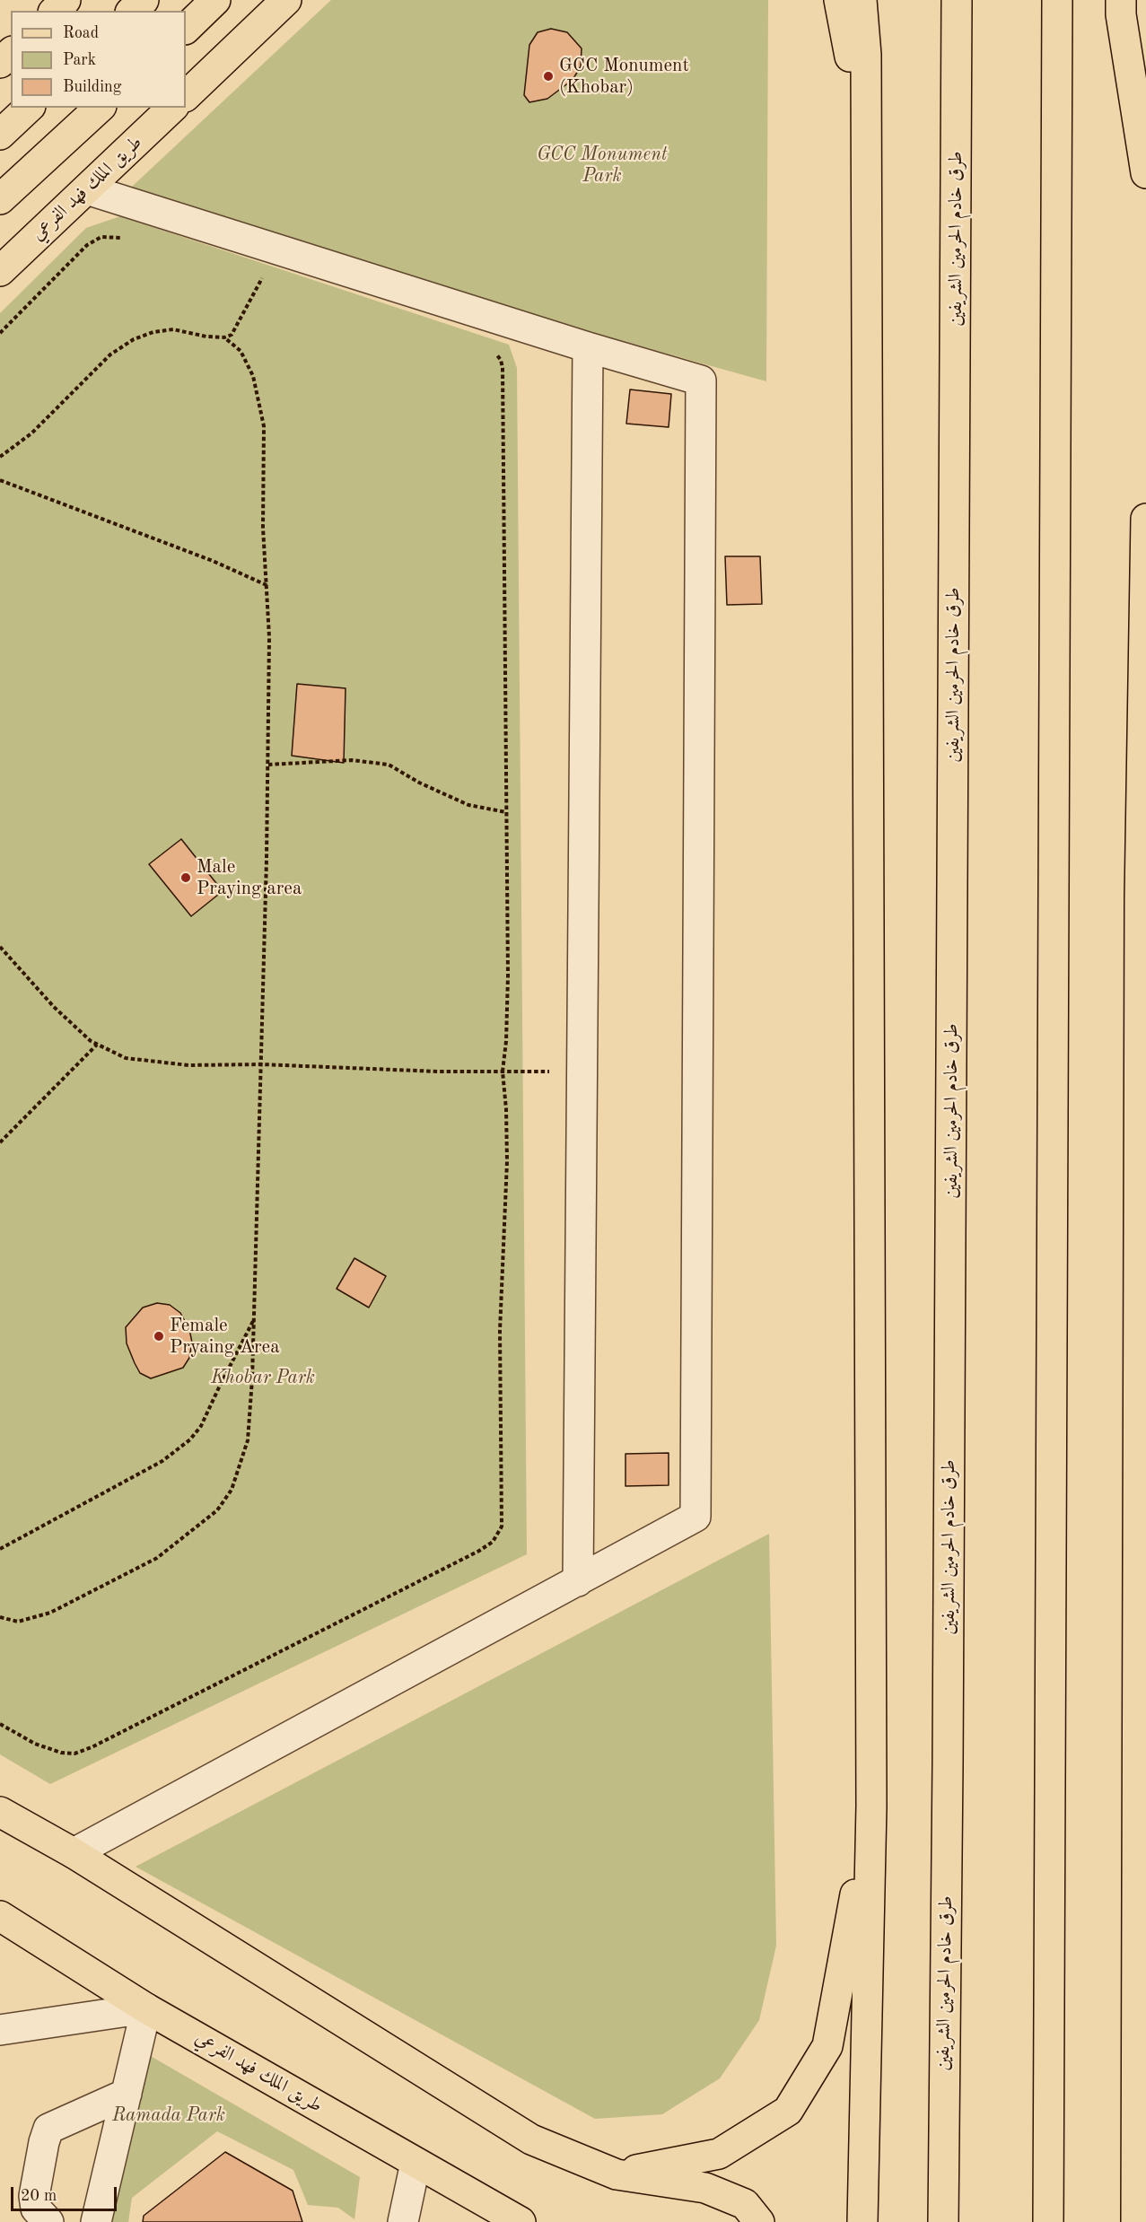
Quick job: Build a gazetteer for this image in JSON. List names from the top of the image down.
{
  "streets": {
    "main road": ["طريق الملك فهد الفرعي", "طرق خادم الحرمين الشريفين"]
  },
  "parks": ["GCC Monument Park", "Khobar Park", "Ramada Park"],
  "places": ["GCC Monument (Khobar)", "Male Praying area", "Female Pryaing Area"],
  "legend": ["Road", "Park", "Building"],
  "scale_bar": "20 m"
}
